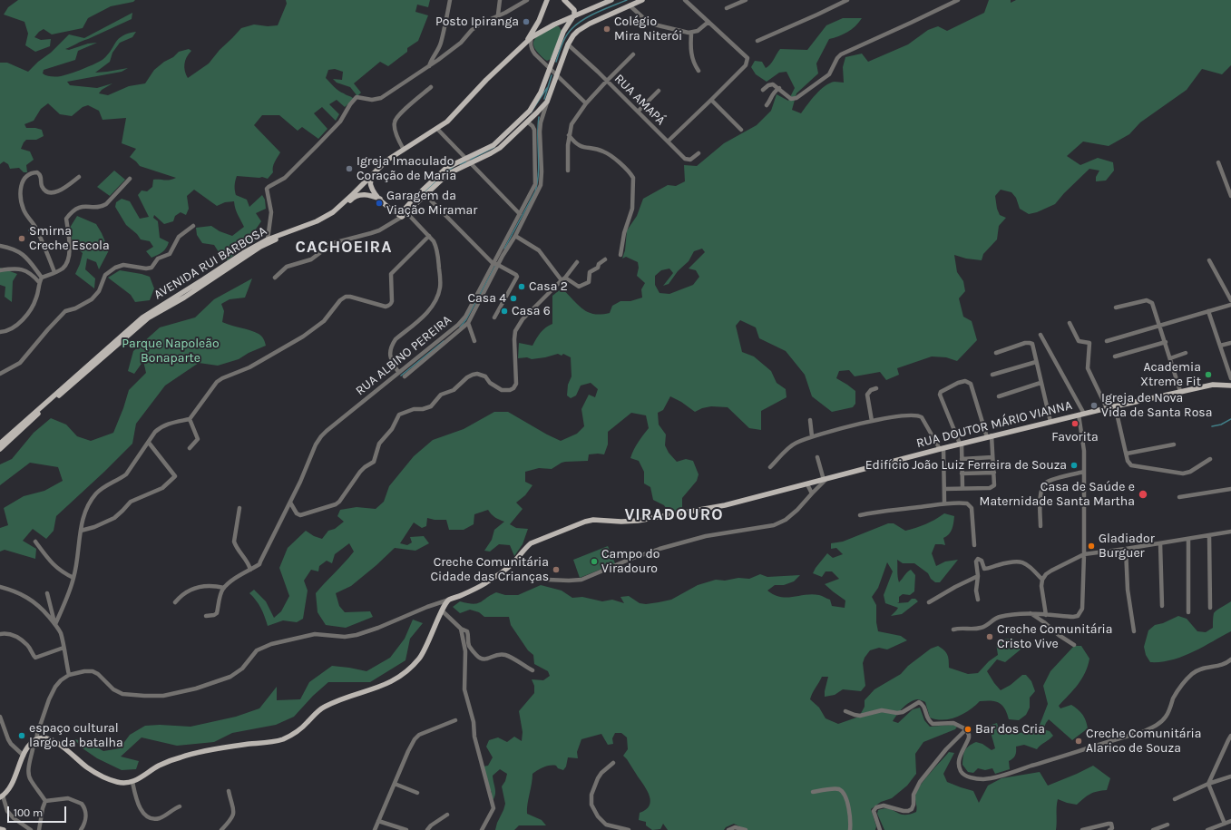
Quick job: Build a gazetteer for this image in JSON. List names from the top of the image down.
{
  "streets": {
    "main road": ["AVENIDA RUI BARBOSA", "RUA DOUTOR MÁRIO VIANNA"],
    "street": ["RUA AMAPÁ", "RUA ALBINO PEREIRA"]
  },
  "districts": ["CACHOEIRA", "VIRADOURO"],
  "parks": ["Parque Napoleão Bonaparte"],
  "places": [
    "Posto Ipiranga",
    "Colégio Mira Niterói",
    "Igreja Imaculado Coração de Maria",
    "Garagem da Viação Miramar",
    "Smirna Creche Escola",
    "Casa 2",
    "Casa 4",
    "Casa 6",
    "Academia Xtreme Fit",
    "Igreja de Nova Vida de Santa Rosa",
    "Favorita",
    "Edifício João Luiz Ferreira de Souza",
    "Casa de Saúde e Maternidade Santa Martha",
    "Gladiador Burguer",
    "Campo do Viradouro",
    "Creche Comunitária Cidade das Crianças",
    "Creche Comunitária Cristo Vive",
    "Bar dos Cria",
    "espaço cultural largo da batalha",
    "Creche Comunitária Alarico de Souza"
  ],
  "scale_bar": "100 m"
}
